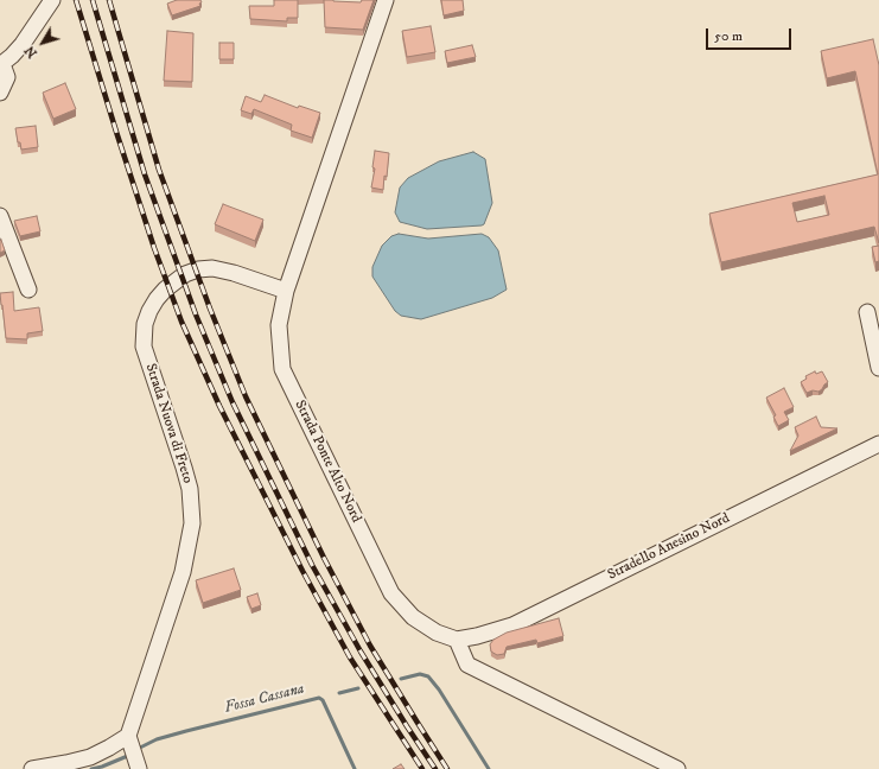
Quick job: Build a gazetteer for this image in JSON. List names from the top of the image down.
{
  "streets": {
    "street": ["Strada Nuova di Freto", "Strada Ponte Alto Nord", "Stradello Anesino Nord"]
  },
  "crossings": [
    ["Strada Nuova di Freto", "Strada Ponte Alto Nord"],
    ["Strada Ponte Alto Nord", "Stradello Anesino Nord"]
  ],
  "water": ["Fossa Cassana"],
  "scale_bar": "50 m",
  "north": "bottom left"
}
